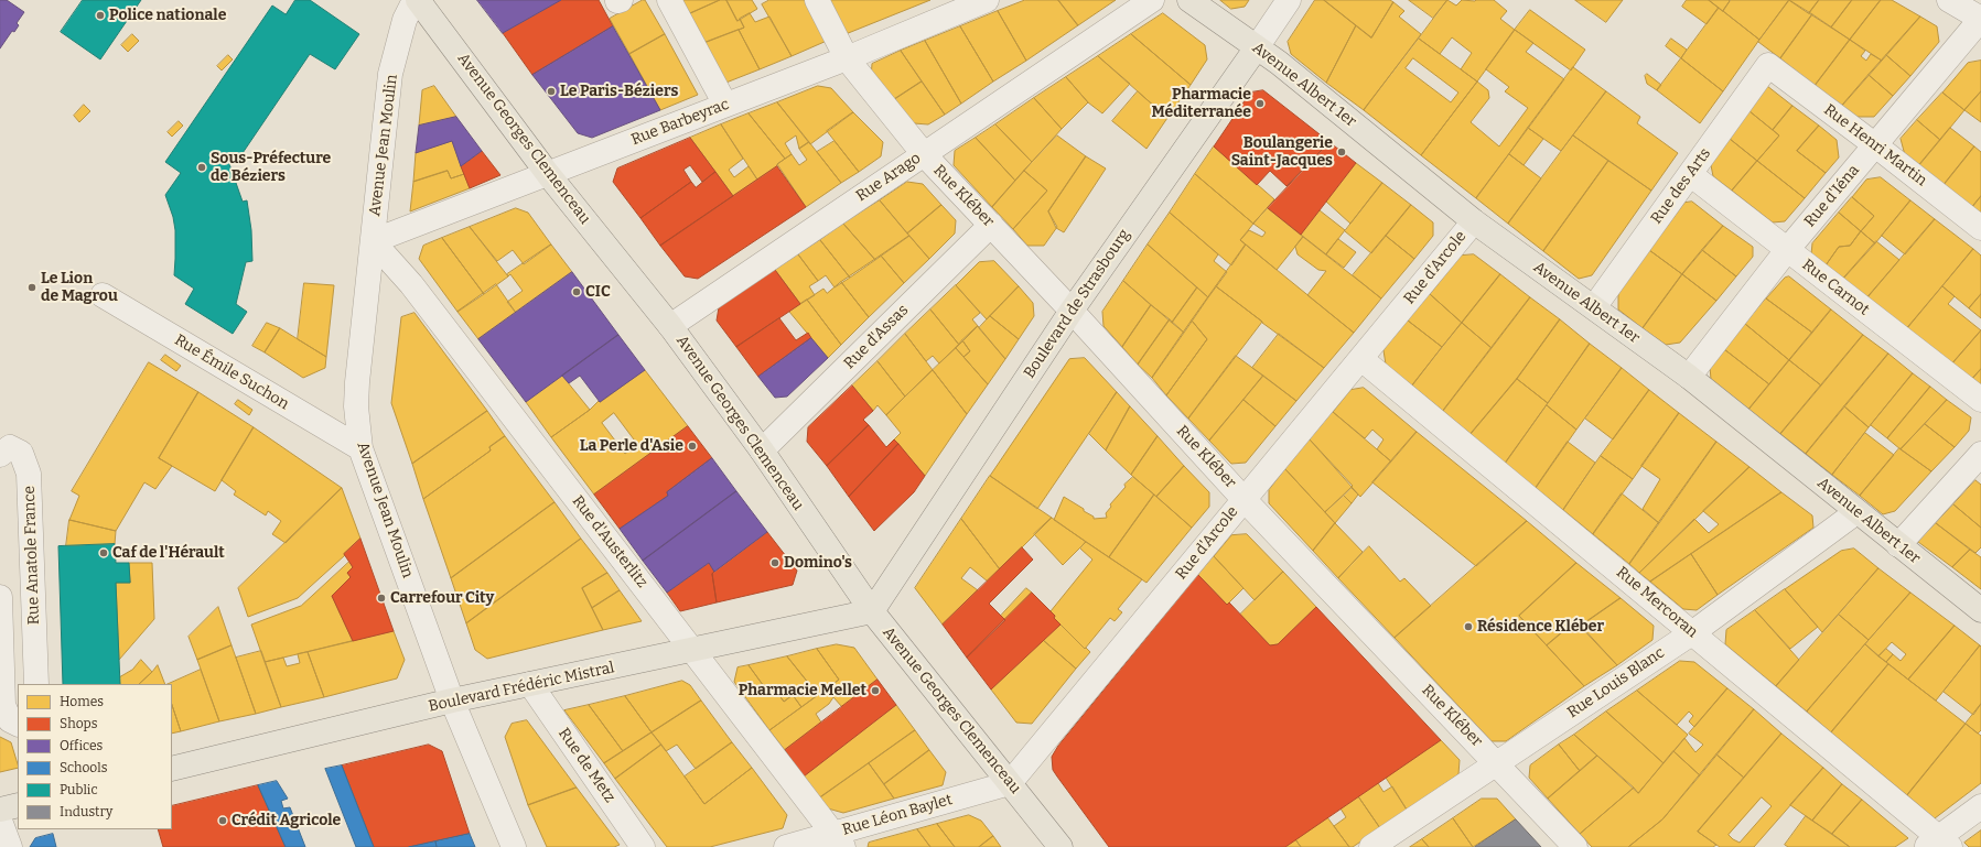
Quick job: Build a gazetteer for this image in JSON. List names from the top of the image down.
{
  "streets": {
    "main road": [
      "Avenue Albert 1er",
      "Avenue Georges Clemenceau",
      "Boulevard de Strasbourg",
      "Boulevard Frédéric Mistral"
    ],
    "street": [
      "Rue Barbeyrac",
      "Avenue Jean Moulin",
      "Rue Henri Martin",
      "Rue Arago",
      "Rue des Arts",
      "Rue Kléber",
      "Rue d'Iéna",
      "Rue d'Arcole",
      "Rue Carnot",
      "Rue d'Assas",
      "Rue Émile Suchon",
      "Rue d'Austerlitz",
      "Rue Anatole France",
      "Rue Mercoran",
      "Rue Louis Blanc",
      "Rue de Metz",
      "Rue Léon Baylet"
    ]
  },
  "crossings": [
    ["Avenue Albert 1er", "Rue des Arts"],
    ["Avenue Albert 1er", "Rue d'Iéna"],
    ["Avenue Albert 1er", "Rue d'Arcole"],
    ["Avenue Albert 1er", "Boulevard de Strasbourg"],
    ["Avenue Albert 1er", "Rue Louis Blanc"],
    ["Rue Barbeyrac", "Avenue Georges Clemenceau"],
    ["Rue Barbeyrac", "Avenue Jean Moulin"],
    ["Rue Barbeyrac", "Rue Kléber"],
    ["Rue Barbeyrac", "Rue d'Austerlitz"],
    ["Avenue Georges Clemenceau", "Avenue Jean Moulin"],
    ["Avenue Georges Clemenceau", "Rue Arago"],
    ["Avenue Georges Clemenceau", "Rue d'Arcole"],
    ["Avenue Georges Clemenceau", "Boulevard de Strasbourg"],
    ["Avenue Georges Clemenceau", "Rue d'Assas"],
    ["Avenue Georges Clemenceau", "Boulevard Frédéric Mistral"],
    ["Avenue Georges Clemenceau", "Rue Léon Baylet"],
    ["Avenue Jean Moulin", "Rue Émile Suchon"],
    ["Avenue Jean Moulin", "Rue d'Austerlitz"],
    ["Avenue Jean Moulin", "Boulevard Frédéric Mistral"],
    ["Rue Henri Martin", "Rue des Arts"],
    ["Rue Henri Martin", "Rue d'Iéna"],
    ["Rue Arago", "Rue Kléber"],
    ["Rue des Arts", "Rue Carnot"],
    ["Rue Kléber", "Rue d'Arcole"],
    ["Rue Kléber", "Boulevard de Strasbourg"],
    ["Rue Kléber", "Rue d'Assas"],
    ["Rue Kléber", "Rue Louis Blanc"],
    ["Rue d'Iéna", "Rue Carnot"],
    ["Rue d'Arcole", "Rue Mercoran"],
    ["Rue d'Arcole", "Rue Léon Baylet"],
    ["Boulevard de Strasbourg", "Boulevard Frédéric Mistral"],
    ["Rue d'Austerlitz", "Boulevard Frédéric Mistral"],
    ["Rue d'Austerlitz", "Rue Léon Baylet"],
    ["Rue Mercoran", "Rue Louis Blanc"],
    ["Boulevard Frédéric Mistral", "Rue de Metz"]
  ],
  "places": [
    "Police nationale",
    "Le Paris-Béziers",
    "Pharmacie Méditerranée",
    "Boulangerie Saint-Jacques",
    "Sous-Préfecture de Béziers",
    "Le Lion de Magrou",
    "CIC",
    "La Perle d'Asie",
    "Caf de l'Hérault",
    "Domino's",
    "Carrefour City",
    "Résidence Kléber",
    "Pharmacie Mellet",
    "Crédit Agricole"
  ],
  "legend": [
    "Homes",
    "Shops",
    "Offices",
    "Schools",
    "Public",
    "Industry"
  ]
}
